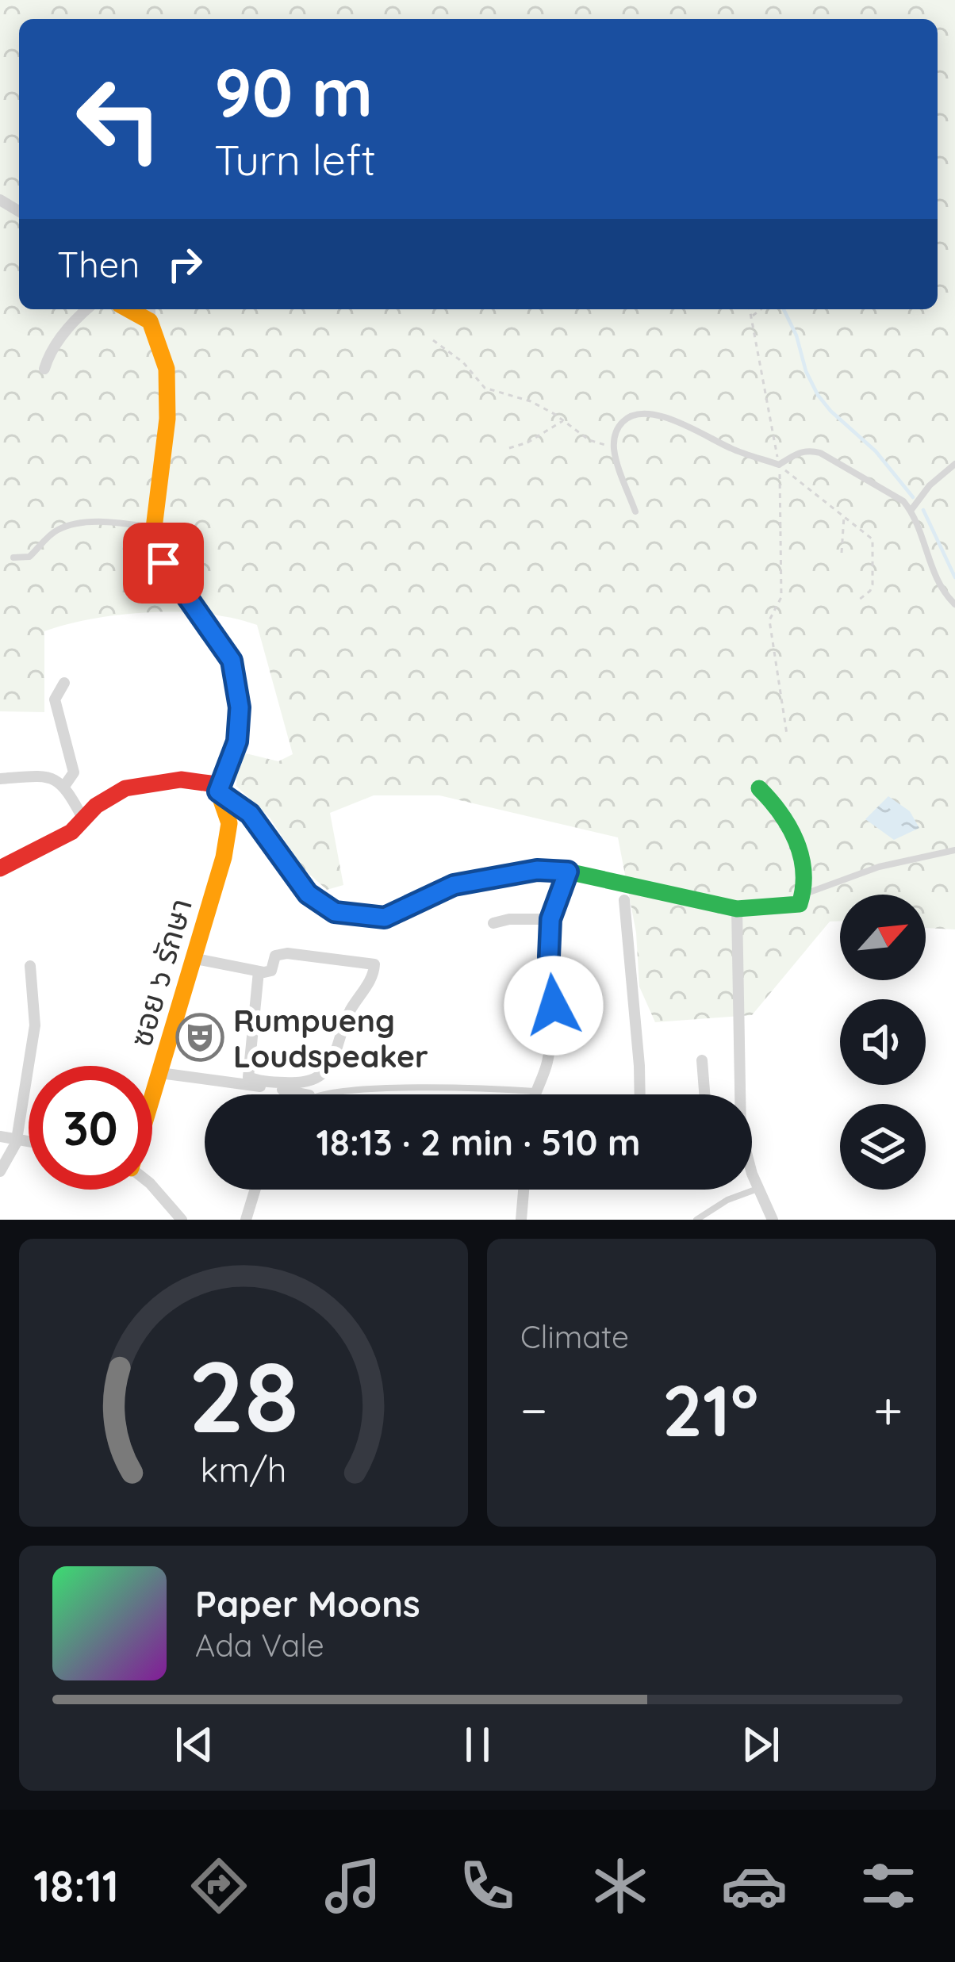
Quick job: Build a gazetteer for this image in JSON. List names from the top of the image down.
{
  "streets": {
    "street": ["ซอย ๖ รักษา"]
  },
  "places": {
    "theatre": ["Rumpueng Loudspeaker"]
  },
  "north": "top right",
  "page": {
    "turn": ["90 m", "Turn left"],
    "then": "Then",
    "limit": "30",
    "trip": "18:13 · 2 min · 510 m",
    "tile": "Climate",
    "heat": ["−", "21°", "+"],
    "song": ["Paper Moons", "Ada Vale"],
    "tabs": "18:11",
    "gauge": ["28", "km/h"]
  }
}
